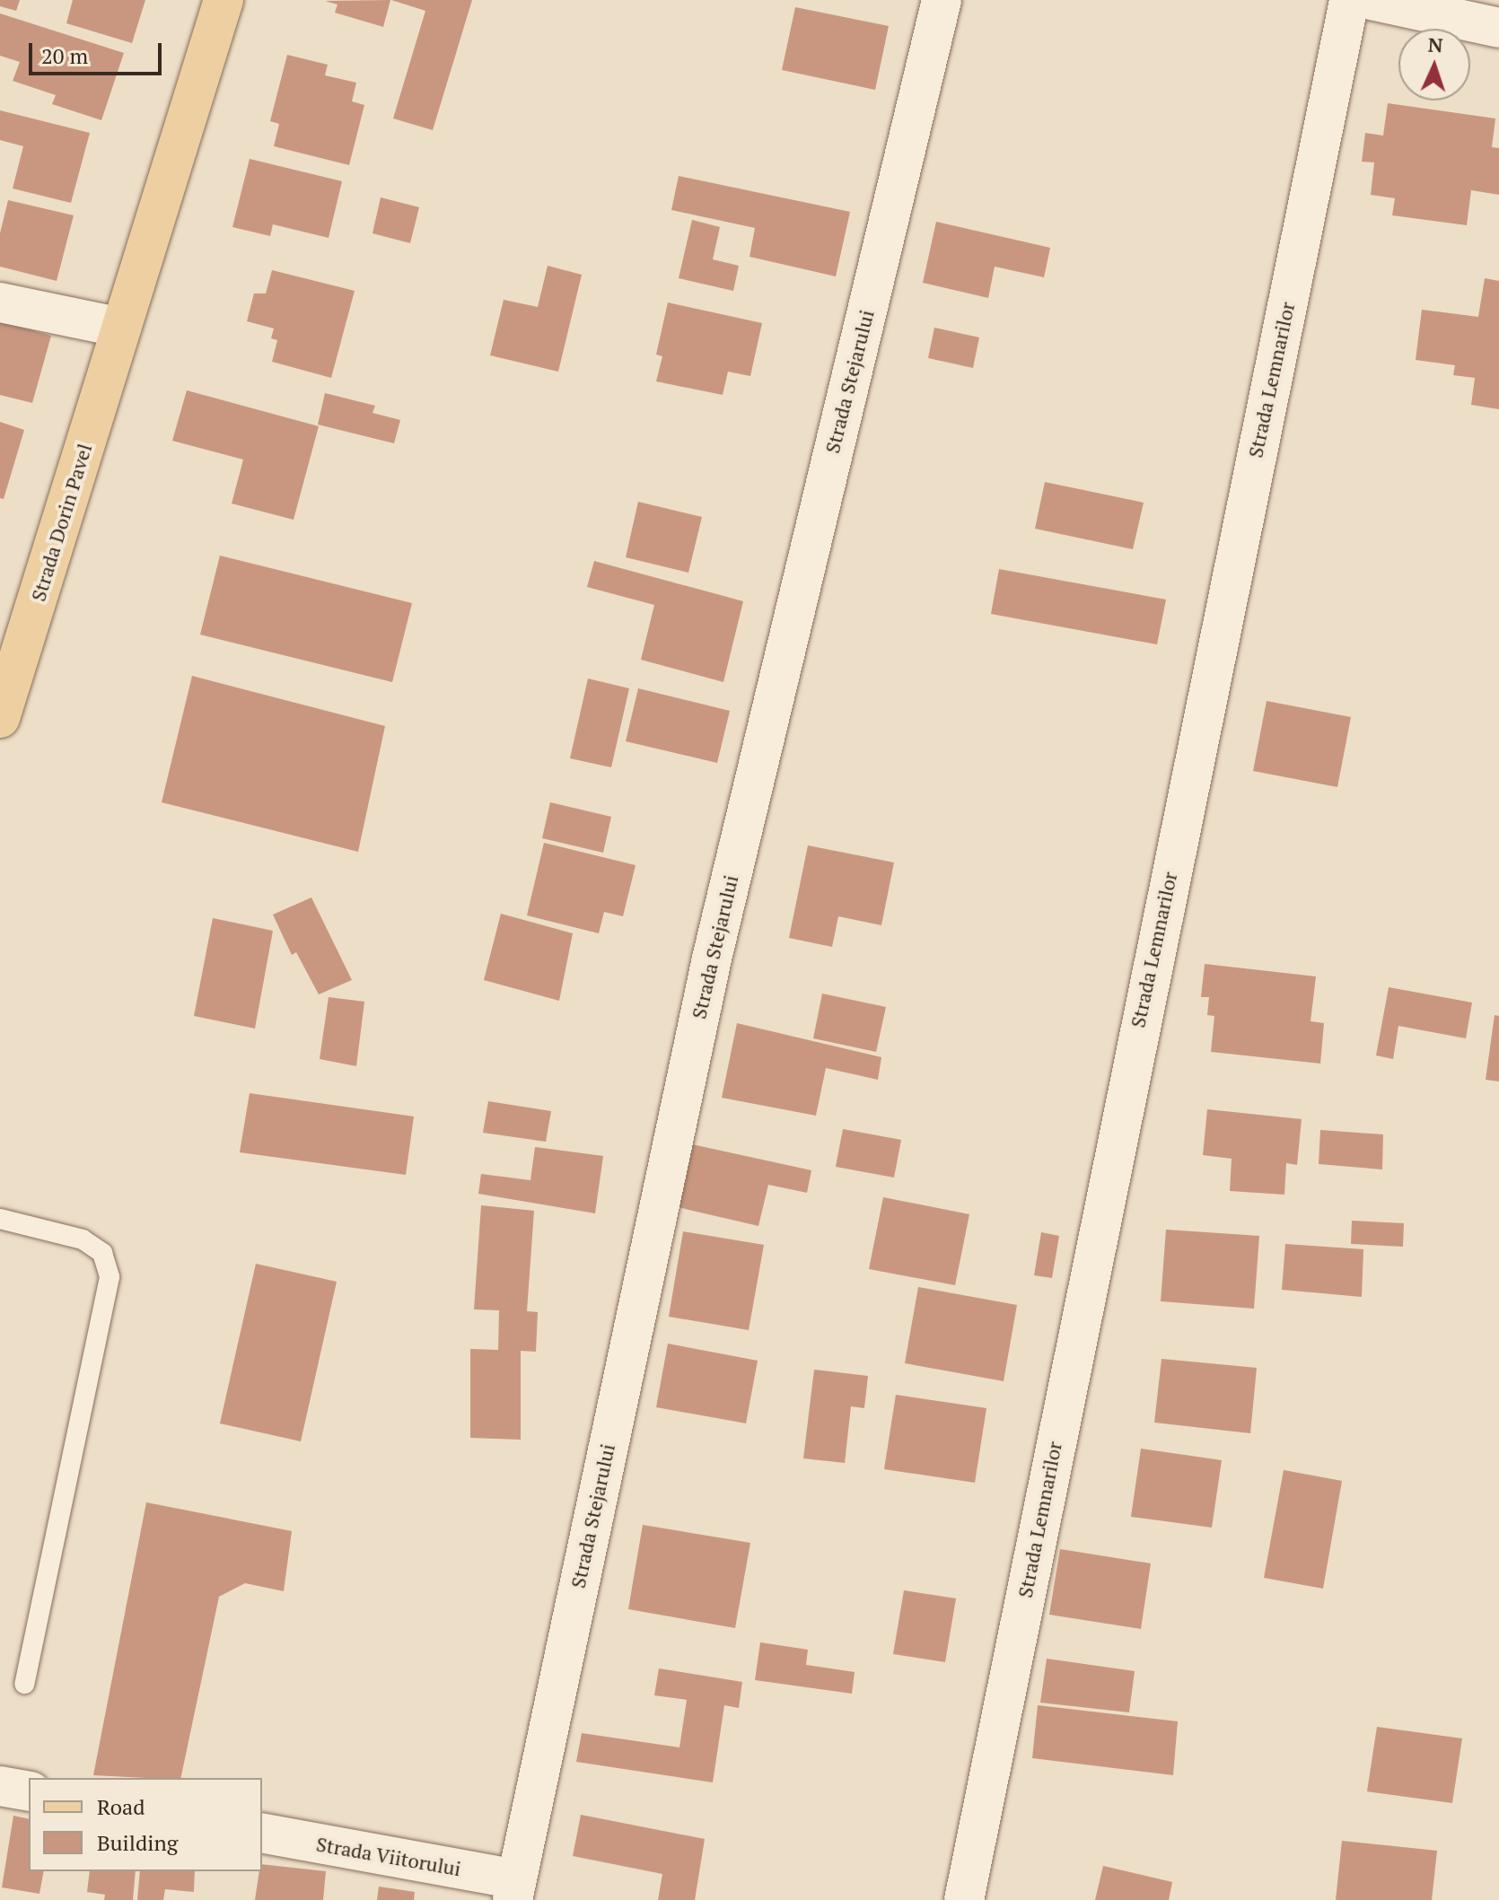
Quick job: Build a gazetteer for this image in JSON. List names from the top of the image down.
{
  "streets": {
    "main road": ["Strada Dorin Pavel"],
    "street": ["Strada Lemnarilor", "Strada Stejarului", "Strada Viitorului"]
  },
  "crossings": [
    ["Strada Stejarului", "Strada Viitorului"]
  ],
  "legend": ["Road", "Building"],
  "scale_bar": "20 m",
  "north": "top"
}
